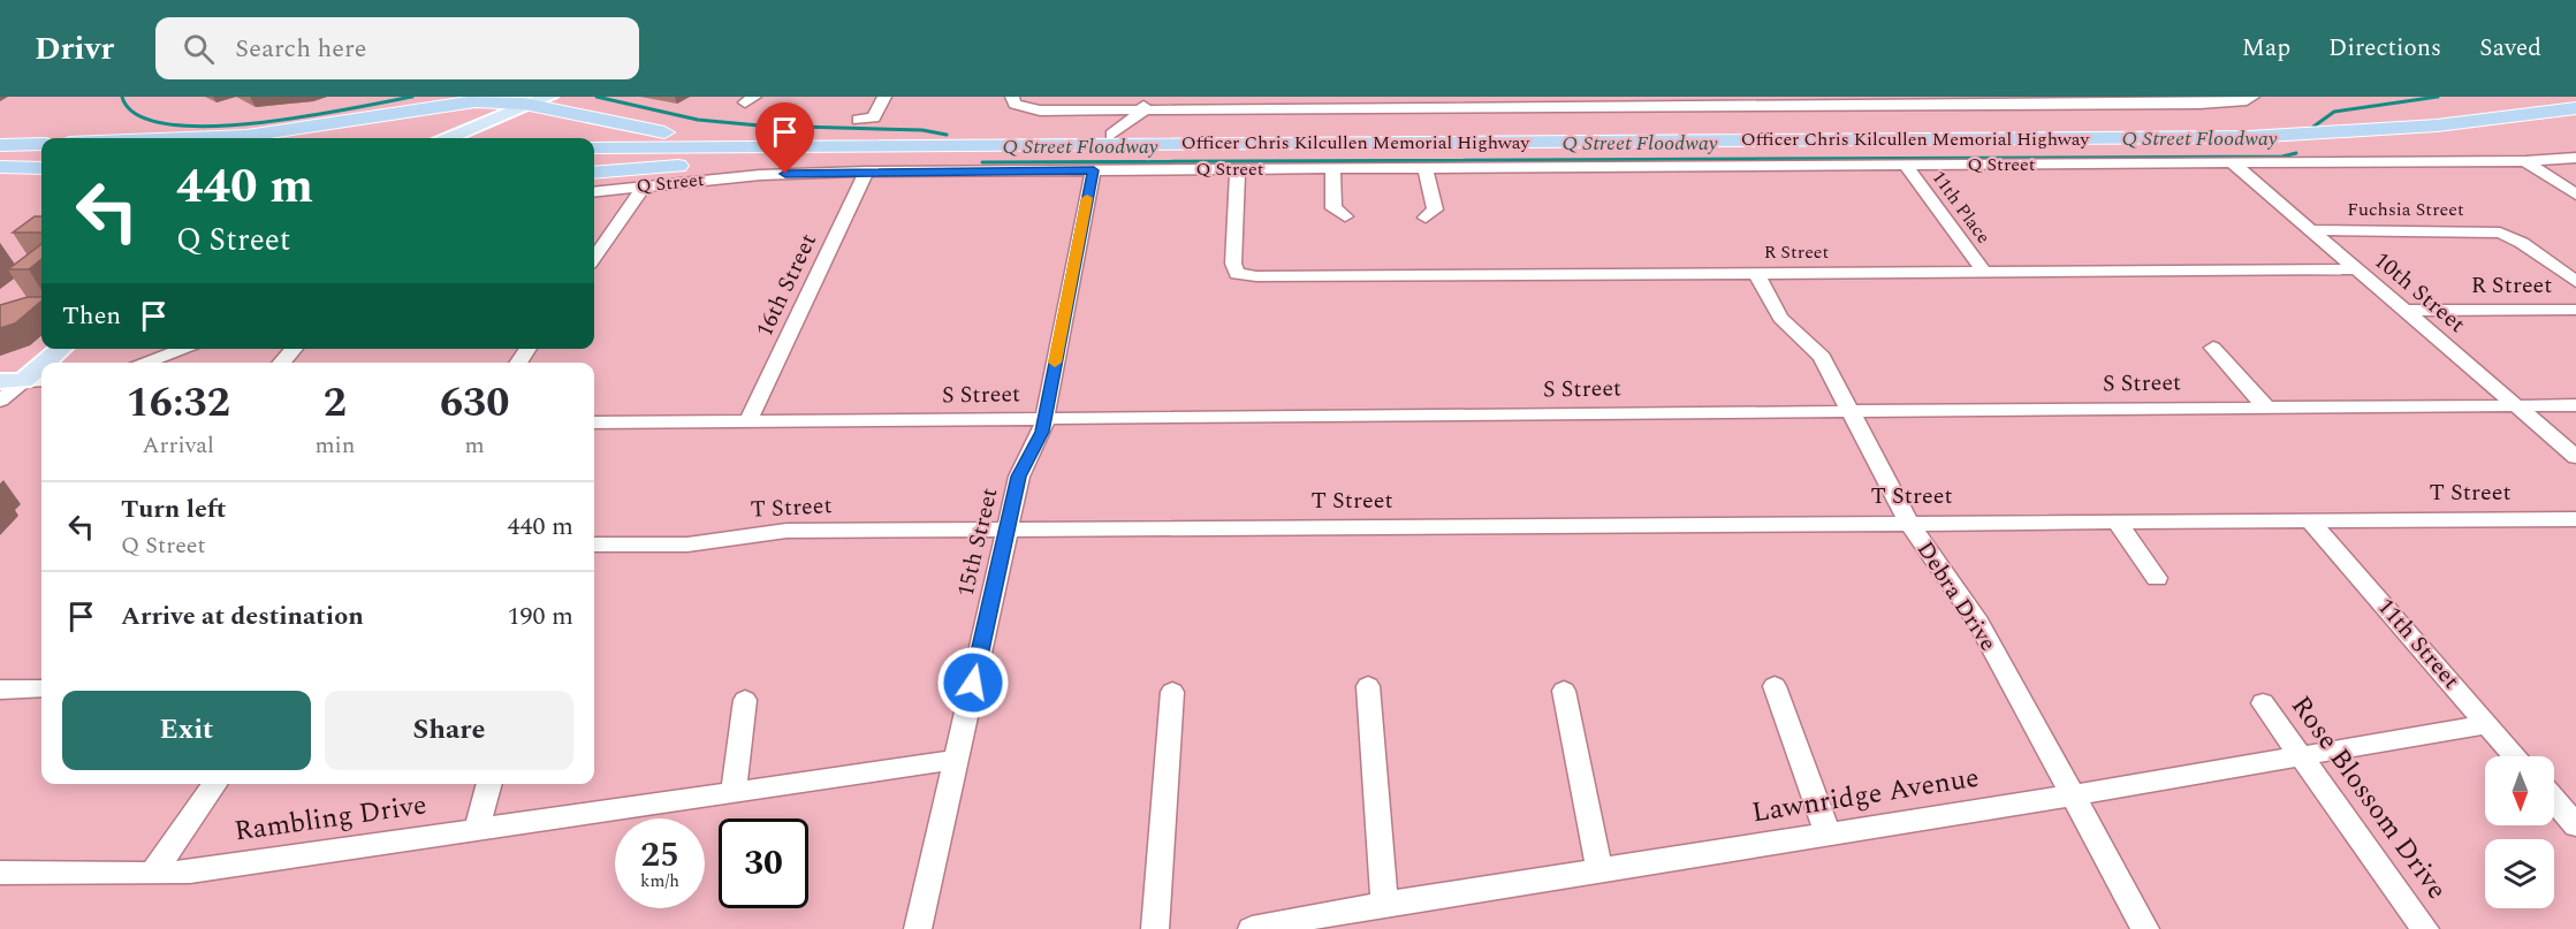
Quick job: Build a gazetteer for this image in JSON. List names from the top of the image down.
{
  "streets": {
    "highway": ["Officer Chris Kilcullen Memorial Highway"],
    "street": [
      "Q Street",
      "11th Place",
      "Fuchsia Street",
      "R Street",
      "16th Street",
      "10th Street",
      "S Street",
      "T Street",
      "15th Street",
      "Debra Drive",
      "11th Street",
      "Lawnridge Avenue",
      "Rose Blossom Drive",
      "Rambling Drive"
    ]
  },
  "crossings": [
    ["Officer Chris Kilcullen Memorial Highway", "Q Street"],
    ["Officer Chris Kilcullen Memorial Highway", "16th Street"],
    ["Q Street", "11th Place"],
    ["Q Street", "R Street"],
    ["Q Street", "16th Street"],
    ["Q Street", "10th Street"],
    ["Q Street", "15th Street"],
    ["11th Place", "R Street"],
    ["Fuchsia Street", "10th Street"],
    ["R Street", "10th Street"],
    ["R Street", "Debra Drive"],
    ["16th Street", "S Street"],
    ["10th Street", "S Street"],
    ["S Street", "15th Street"],
    ["S Street", "Debra Drive"],
    ["T Street", "15th Street"],
    ["T Street", "Debra Drive"],
    ["T Street", "11th Street"],
    ["15th Street", "Rambling Drive"],
    ["Debra Drive", "Lawnridge Avenue"],
    ["11th Street", "Lawnridge Avenue"],
    ["Lawnridge Avenue", "Rose Blossom Drive"]
  ],
  "water": ["Q Street Floodway"],
  "north": "bottom",
  "page": {
    "header": "Drivr",
    "search": "Search here",
    "nav": ["Map", "Directions", "Saved"],
    "turn": ["440 m", "Q Street"],
    "then": "Then",
    "eta": [
      "16:32",
      "Arrival",
      "2",
      "min",
      "630",
      "m"
    ],
    "list": [
      {
        "name": "Turn left",
        "note": "Q Street",
        "value": "440 m"
      },
      {
        "name": "Arrive at destination",
        "value": "190 m"
      }
    ],
    "buttons": ["Exit", "Share"],
    "speed": "25 km/h",
    "limit": "30"
  }
}
